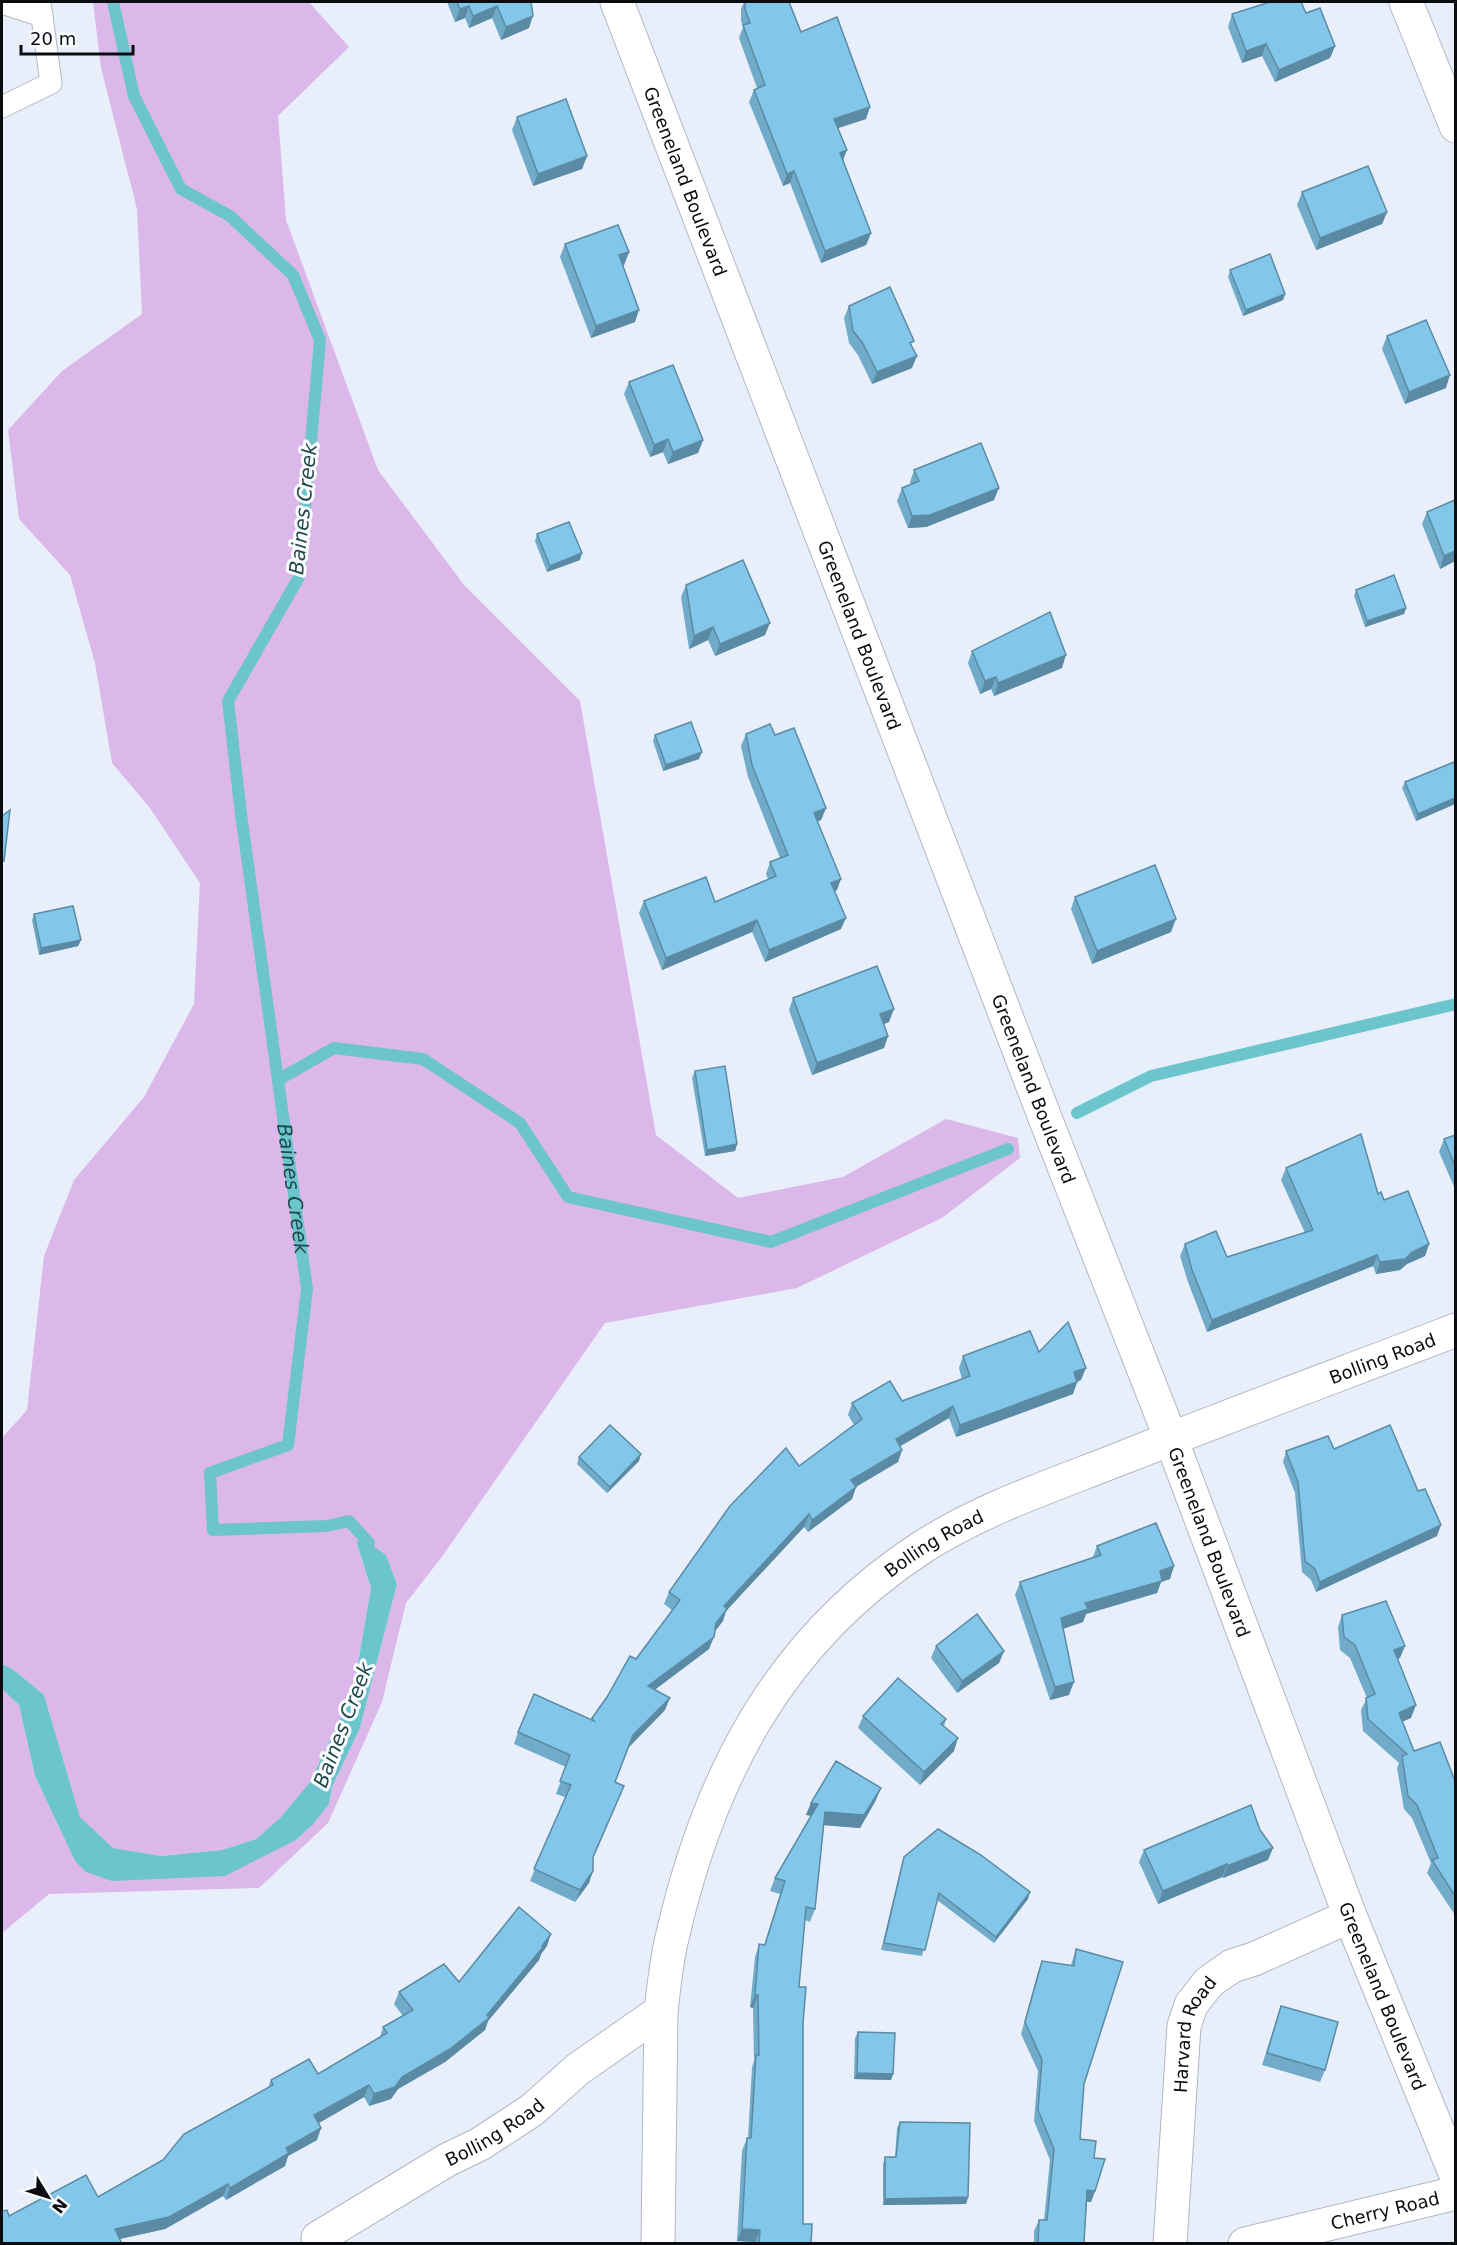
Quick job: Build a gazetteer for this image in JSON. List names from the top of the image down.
{
  "streets": {
    "street": [
      "Greeneland Boulevard",
      "Bolling Road",
      "Harvard Road",
      "Cherry Road"
    ]
  },
  "crossings": [
    ["Greeneland Boulevard", "Bolling Road"],
    ["Greeneland Boulevard", "Harvard Road"]
  ],
  "water": ["Baines Creek"],
  "scale_bar": "20 m",
  "north": "bottom right"
}
